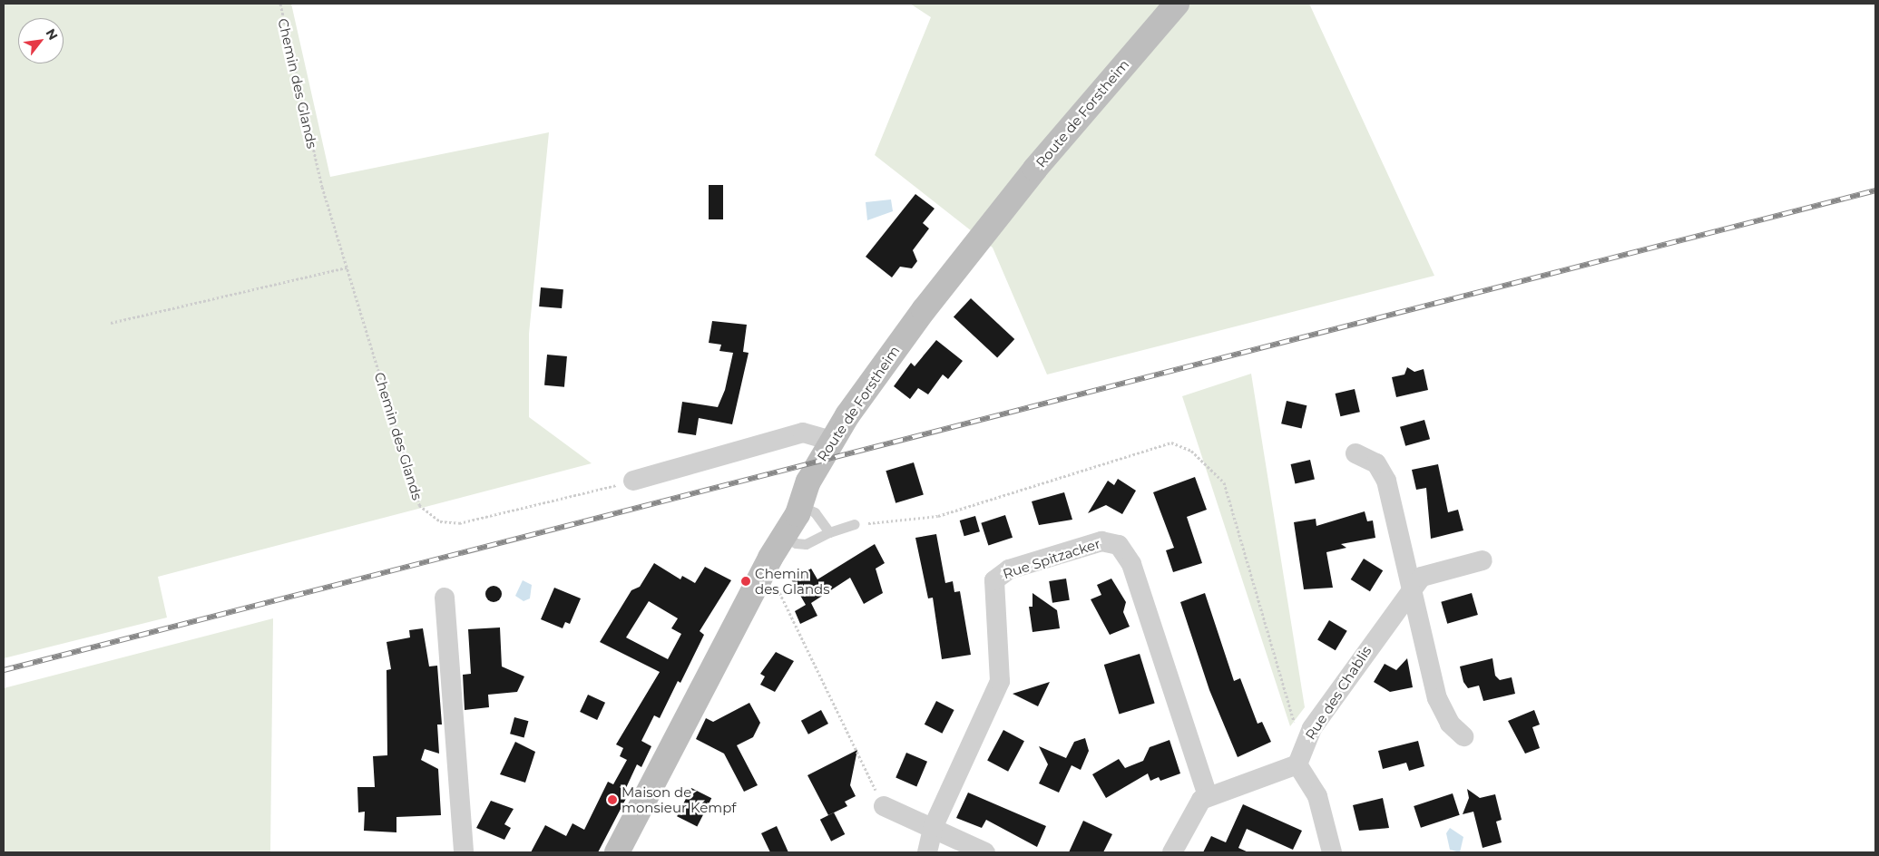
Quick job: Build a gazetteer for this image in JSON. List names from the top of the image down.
{
  "streets": {
    "street": ["Route de Forstheim", "Rue Spitzacker", "Rue des Chablis"],
    "path": ["Chemin des Glands"]
  },
  "places": ["Chemin des Glands", "Maison de monsieur Kempf"],
  "north": "top right"
}
